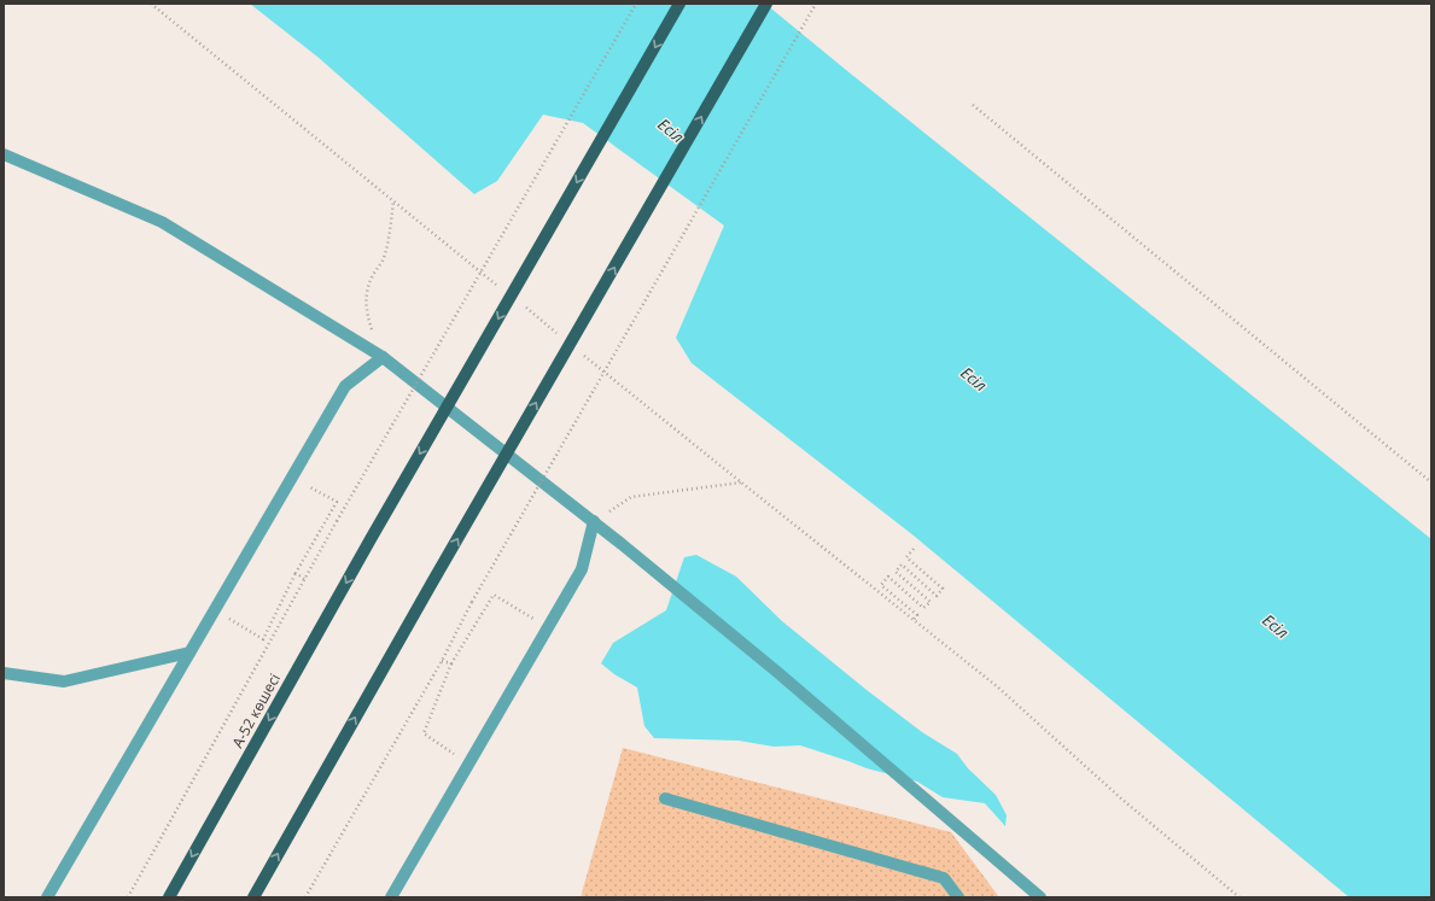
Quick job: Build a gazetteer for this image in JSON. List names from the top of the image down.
{
  "streets": {
    "main road": ["А-52 көшесі"]
  },
  "water": ["Есіл"]
}
